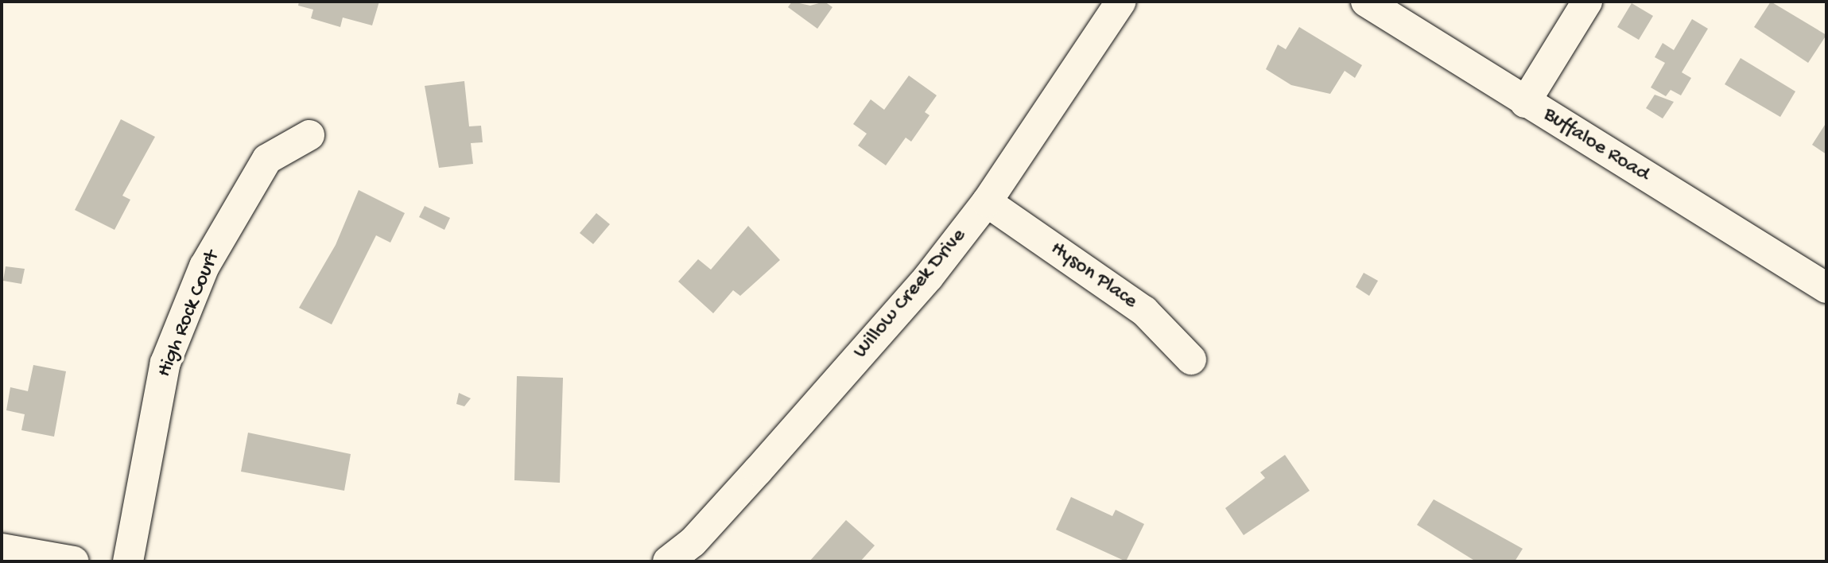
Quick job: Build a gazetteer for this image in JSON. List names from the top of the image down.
{
  "streets": {
    "street": [
      "Buffaloe Road",
      "Hyson Place",
      "Willow Creek Drive",
      "High Rock Court"
    ]
  },
  "crossings": [
    ["Hyson Place", "Willow Creek Drive"]
  ]
}
